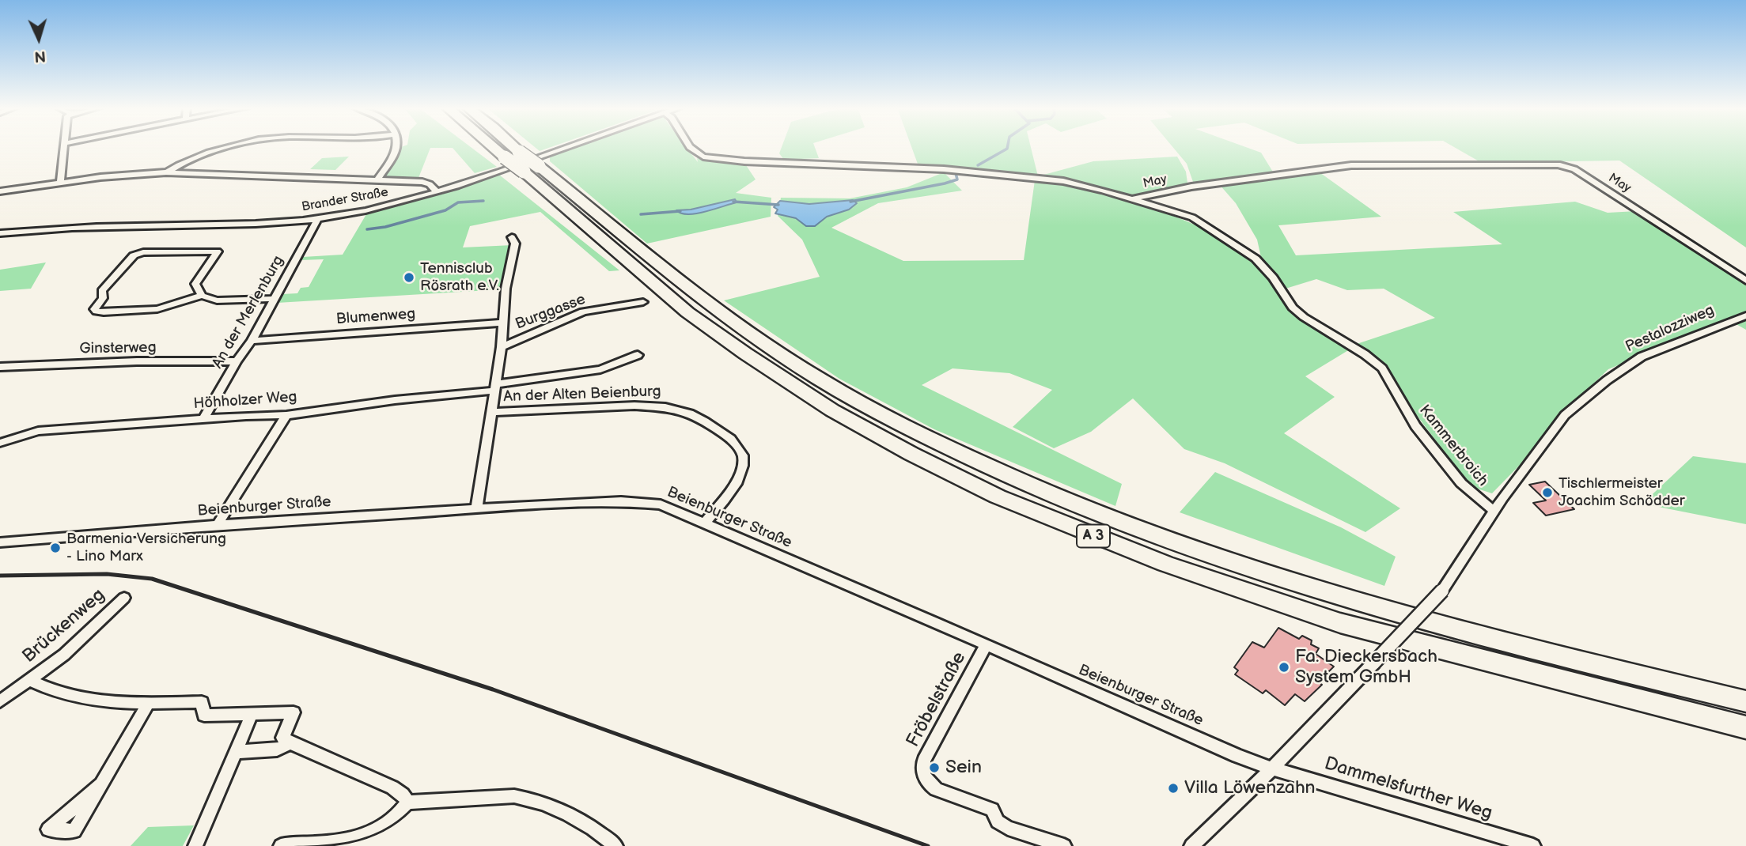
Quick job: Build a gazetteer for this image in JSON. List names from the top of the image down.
{
  "streets": {
    "highway": ["A 3"],
    "street": [
      "May",
      "Brander Straße",
      "An der Merlenburg",
      "Burggasse",
      "Blumenweg",
      "Pestalozziweg",
      "Ginsterweg",
      "An der Alten Beienburg",
      "Höhholzer Weg",
      "Kammerbroich",
      "Beienburger Straße",
      "Brückenweg",
      "Fröbelstraße",
      "Dammelsfurther Weg"
    ]
  },
  "crossings": [
    ["May", "Kammerbroich"],
    ["Brander Straße", "An der Merlenburg"],
    ["An der Merlenburg", "Blumenweg"],
    ["An der Merlenburg", "Ginsterweg"],
    ["An der Merlenburg", "Höhholzer Weg"],
    ["Burggasse", "Blumenweg"],
    ["Burggasse", "An der Alten Beienburg"],
    ["Burggasse", "Höhholzer Weg"],
    ["Burggasse", "Beienburger Straße"],
    ["Pestalozziweg", "Kammerbroich"],
    ["Pestalozziweg", "Beienburger Straße"],
    ["Pestalozziweg", "Dammelsfurther Weg"],
    ["An der Alten Beienburg", "Beienburger Straße"],
    ["Beienburger Straße", "Fröbelstraße"],
    ["Beienburger Straße", "Dammelsfurther Weg"]
  ],
  "places": [
    "Tennisclub Rösrath e.V.",
    "Tischlermeister Joachim Schödder",
    "Barmenia Versicherung - Lino Marx",
    "Fa. Dieckersbach System GmbH",
    "Sein",
    "Villa Löwenzahn"
  ],
  "north": "bottom"
}
